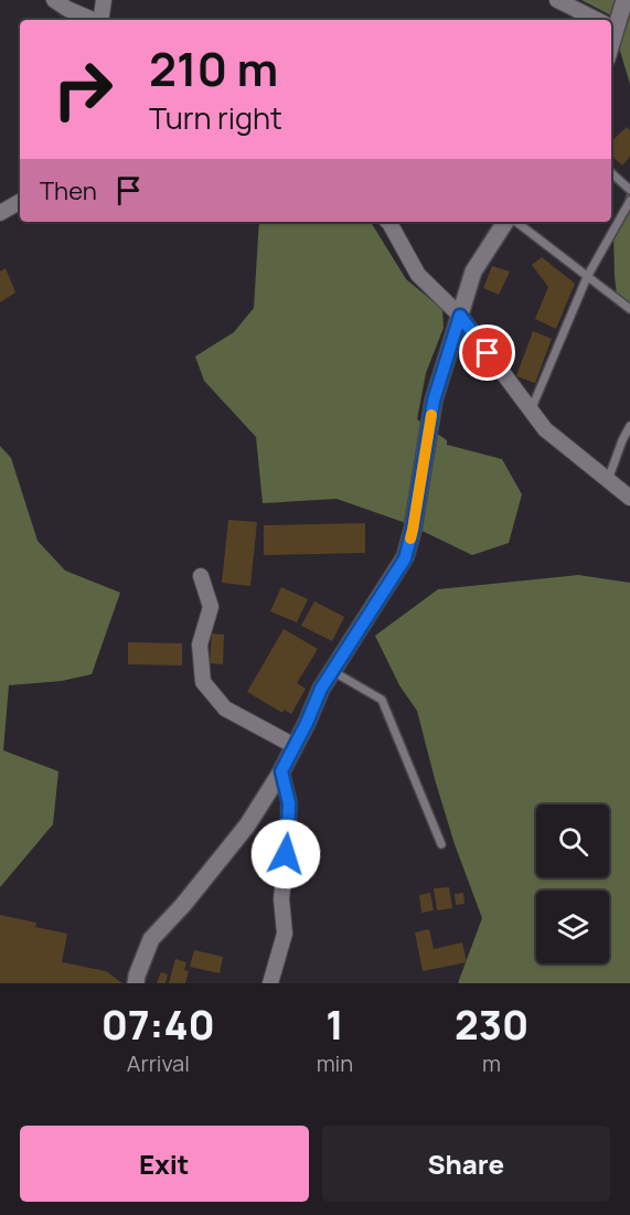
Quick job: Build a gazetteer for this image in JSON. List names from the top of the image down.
{
  "page": {
    "turn": ["210 m", "Turn right"],
    "then": "Then",
    "eta": [
      "07:40",
      "Arrival",
      "1",
      "min",
      "230",
      "m"
    ],
    "buttons": ["Exit", "Share"]
  }
}
